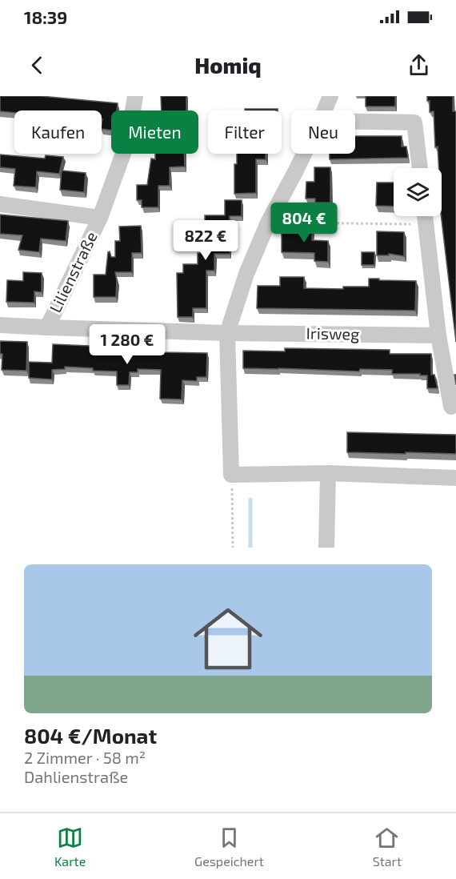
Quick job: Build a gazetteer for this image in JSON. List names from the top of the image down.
{
  "streets": {
    "street": ["Lilienstraße", "Irisweg"]
  },
  "crossings": [
    ["Lilienstraße", "Irisweg"]
  ],
  "page": {
    "status": "18:39",
    "header": "Homiq",
    "chip": [
      "Kaufen",
      "Mieten",
      "Filter",
      "Neu"
    ],
    "price": ["804 €", "822 €", "1 280 €"],
    "list": [
      {
        "name": "804 €/Monat",
        "note": "2 Zimmer · 58 m² · Dahlienstraße"
      }
    ],
    "tabs": ["Karte", "Gespeichert", "Start"]
  }
}
